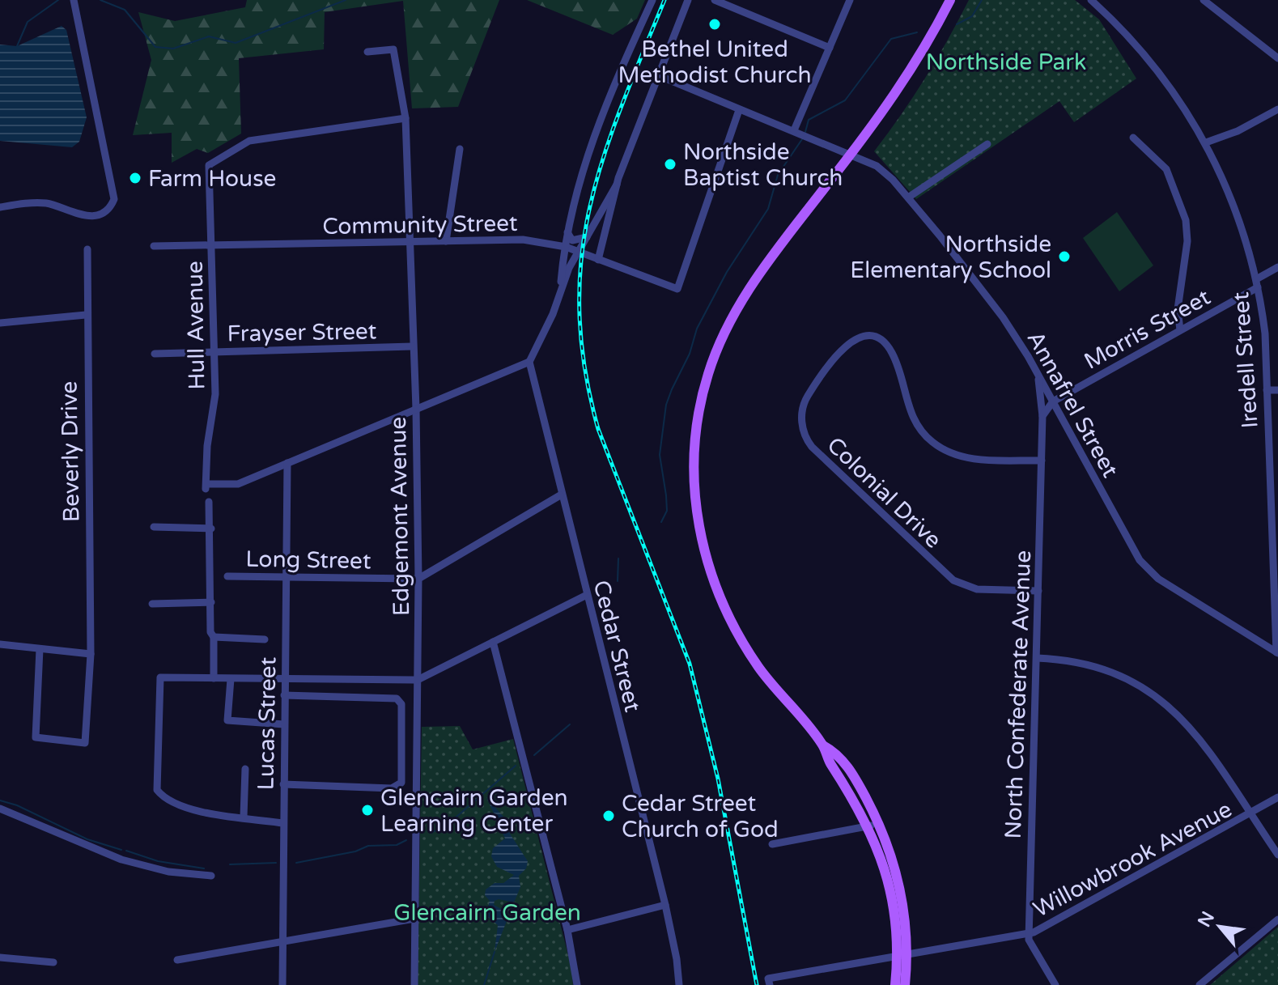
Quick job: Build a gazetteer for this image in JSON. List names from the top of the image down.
{
  "streets": {
    "street": [
      "Community Street",
      "Hull Avenue",
      "Morris Street",
      "Frayser Street",
      "Iredell Street",
      "Annafrel Street",
      "Beverly Drive",
      "Colonial Drive",
      "Edgemont Avenue",
      "Long Street",
      "Cedar Street",
      "North Confederate Avenue",
      "Lucas Street",
      "Willowbrook Avenue"
    ]
  },
  "crossings": [
    ["Community Street", "Hull Avenue"],
    ["Community Street", "Annafrel Street"],
    ["Community Street", "Edgemont Avenue"],
    ["Hull Avenue", "Frayser Street"],
    ["Hull Avenue", "Edgemont Avenue"],
    ["Hull Avenue", "Lucas Street"],
    ["Morris Street", "Iredell Street"],
    ["Morris Street", "Annafrel Street"],
    ["Frayser Street", "Edgemont Avenue"],
    ["Iredell Street", "Annafrel Street"],
    ["Annafrel Street", "North Confederate Avenue"],
    ["Colonial Drive", "North Confederate Avenue"],
    ["Edgemont Avenue", "Long Street"],
    ["Long Street", "Lucas Street"],
    ["North Confederate Avenue", "Willowbrook Avenue"]
  ],
  "parks": ["Northside Park", "Glencairn Garden"],
  "places": [
    "Bethel United Methodist Church",
    "Northside Baptist Church",
    "Farm House",
    "Northside Elementary School",
    "Glencairn Garden Learning Center",
    "Cedar Street Church of God"
  ],
  "north": "top left"
}
